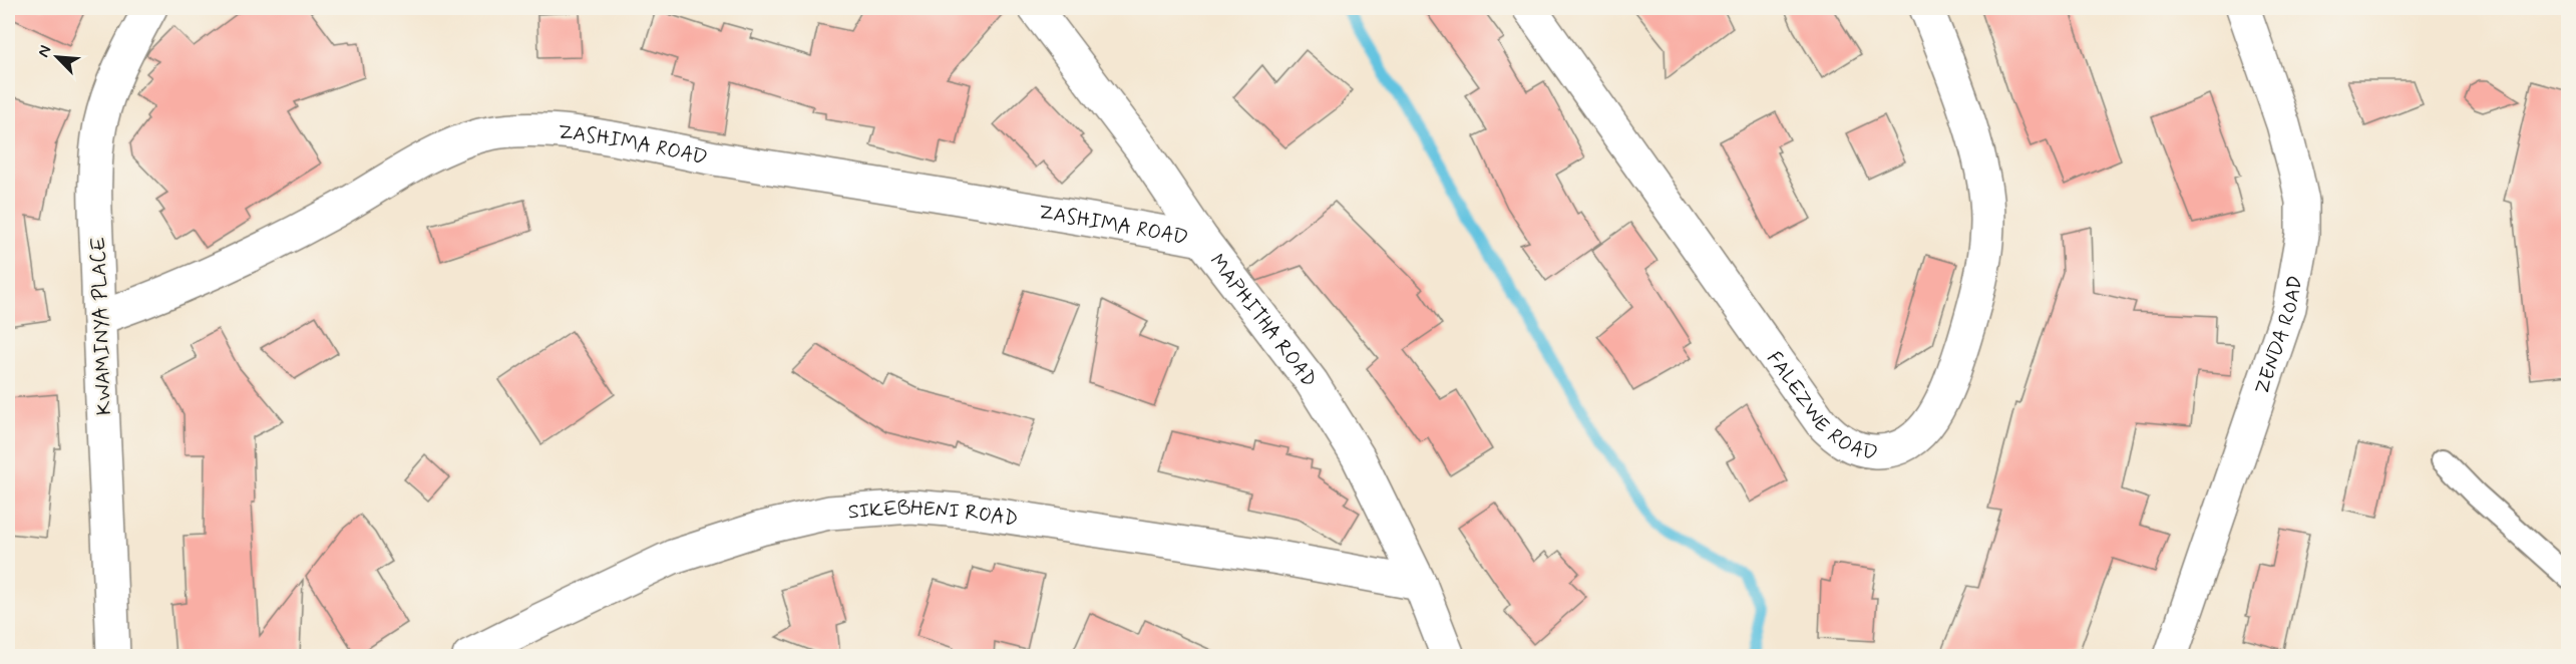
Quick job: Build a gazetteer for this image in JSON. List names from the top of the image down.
{
  "streets": {
    "street": [
      "ZASHIMA ROAD",
      "MAPHITHA ROAD",
      "KWAMINYA PLACE",
      "ZENDA ROAD",
      "FALEZWE ROAD",
      "SIKEBHENI ROAD"
    ]
  },
  "crossings": [
    ["ZASHIMA ROAD", "MAPHITHA ROAD"],
    ["ZASHIMA ROAD", "KWAMINYA PLACE"],
    ["MAPHITHA ROAD", "SIKEBHENI ROAD"]
  ],
  "north": "top left"
}
